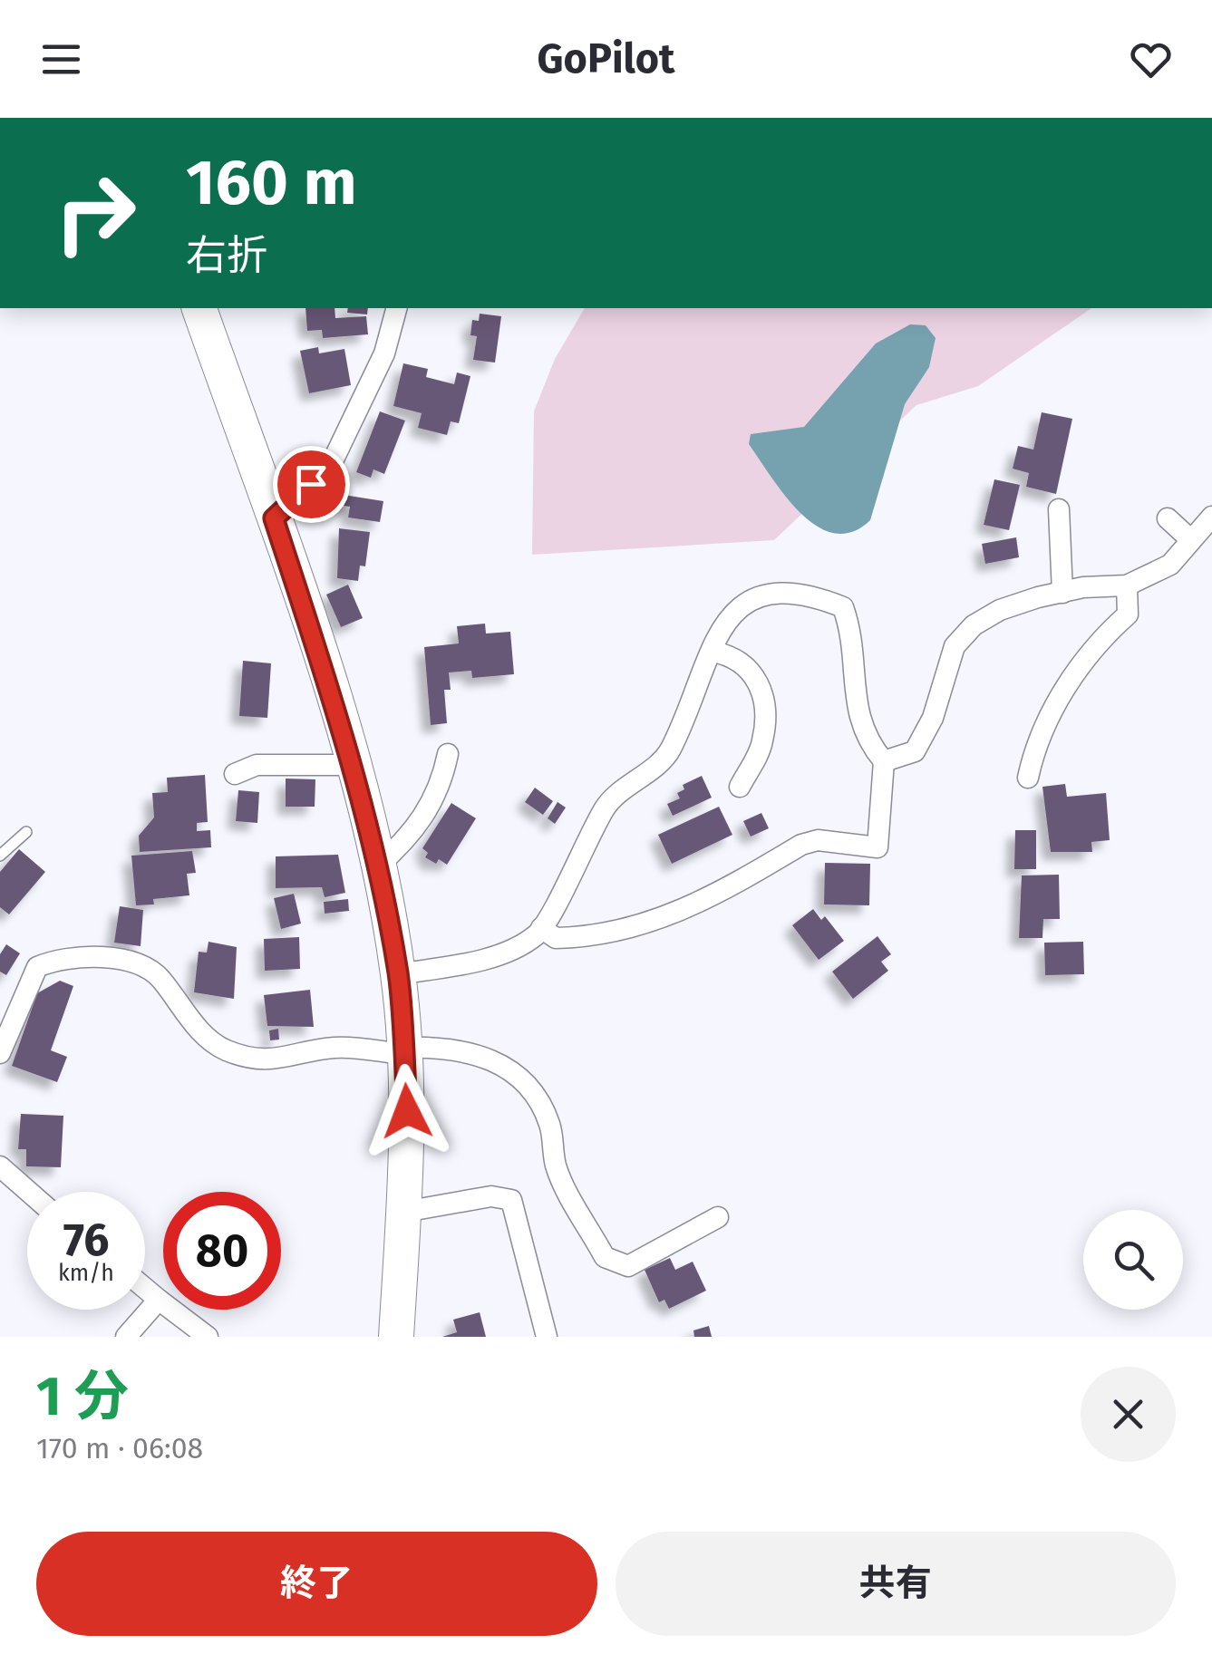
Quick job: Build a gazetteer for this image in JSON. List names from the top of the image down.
{
  "page": {
    "header": "GoPilot",
    "turn": ["160 m", "右折"],
    "speed": "76 km/h",
    "limit": "80",
    "heading": ["1 分", "170 m · 06:08"],
    "buttons": ["終了", "共有"]
  }
}
